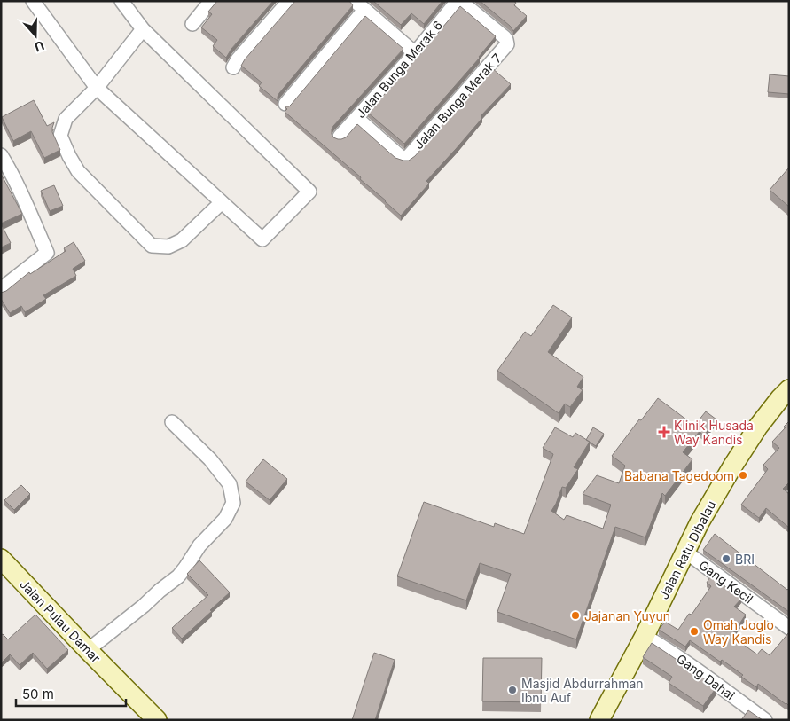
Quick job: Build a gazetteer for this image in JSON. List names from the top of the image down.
{
  "streets": {
    "main road": ["Jalan Ratu Dibalau", "Jalan Pulau Damar"],
    "street": [
      "Jalan Bunga Merak 6",
      "Jalan Bunga Merak 7",
      "Gang Kecil",
      "Gang Dahai"
    ]
  },
  "crossings": [
    ["Jalan Bunga Merak 6", "Jalan Bunga Merak 7"],
    ["Jalan Ratu Dibalau", "Gang Kecil"],
    ["Jalan Ratu Dibalau", "Gang Dahai"]
  ],
  "places": {
    "health": ["Klinik Husada Way Kandis"],
    "other": [
      "Babana Tagedoom",
      "BRI",
      "Jajanan Yuyun",
      "Omah Joglo Way Kandis",
      "Masjid Abdurrahman Ibnu Auf"
    ]
  },
  "scale_bar": "50 m",
  "north": "bottom"
}
